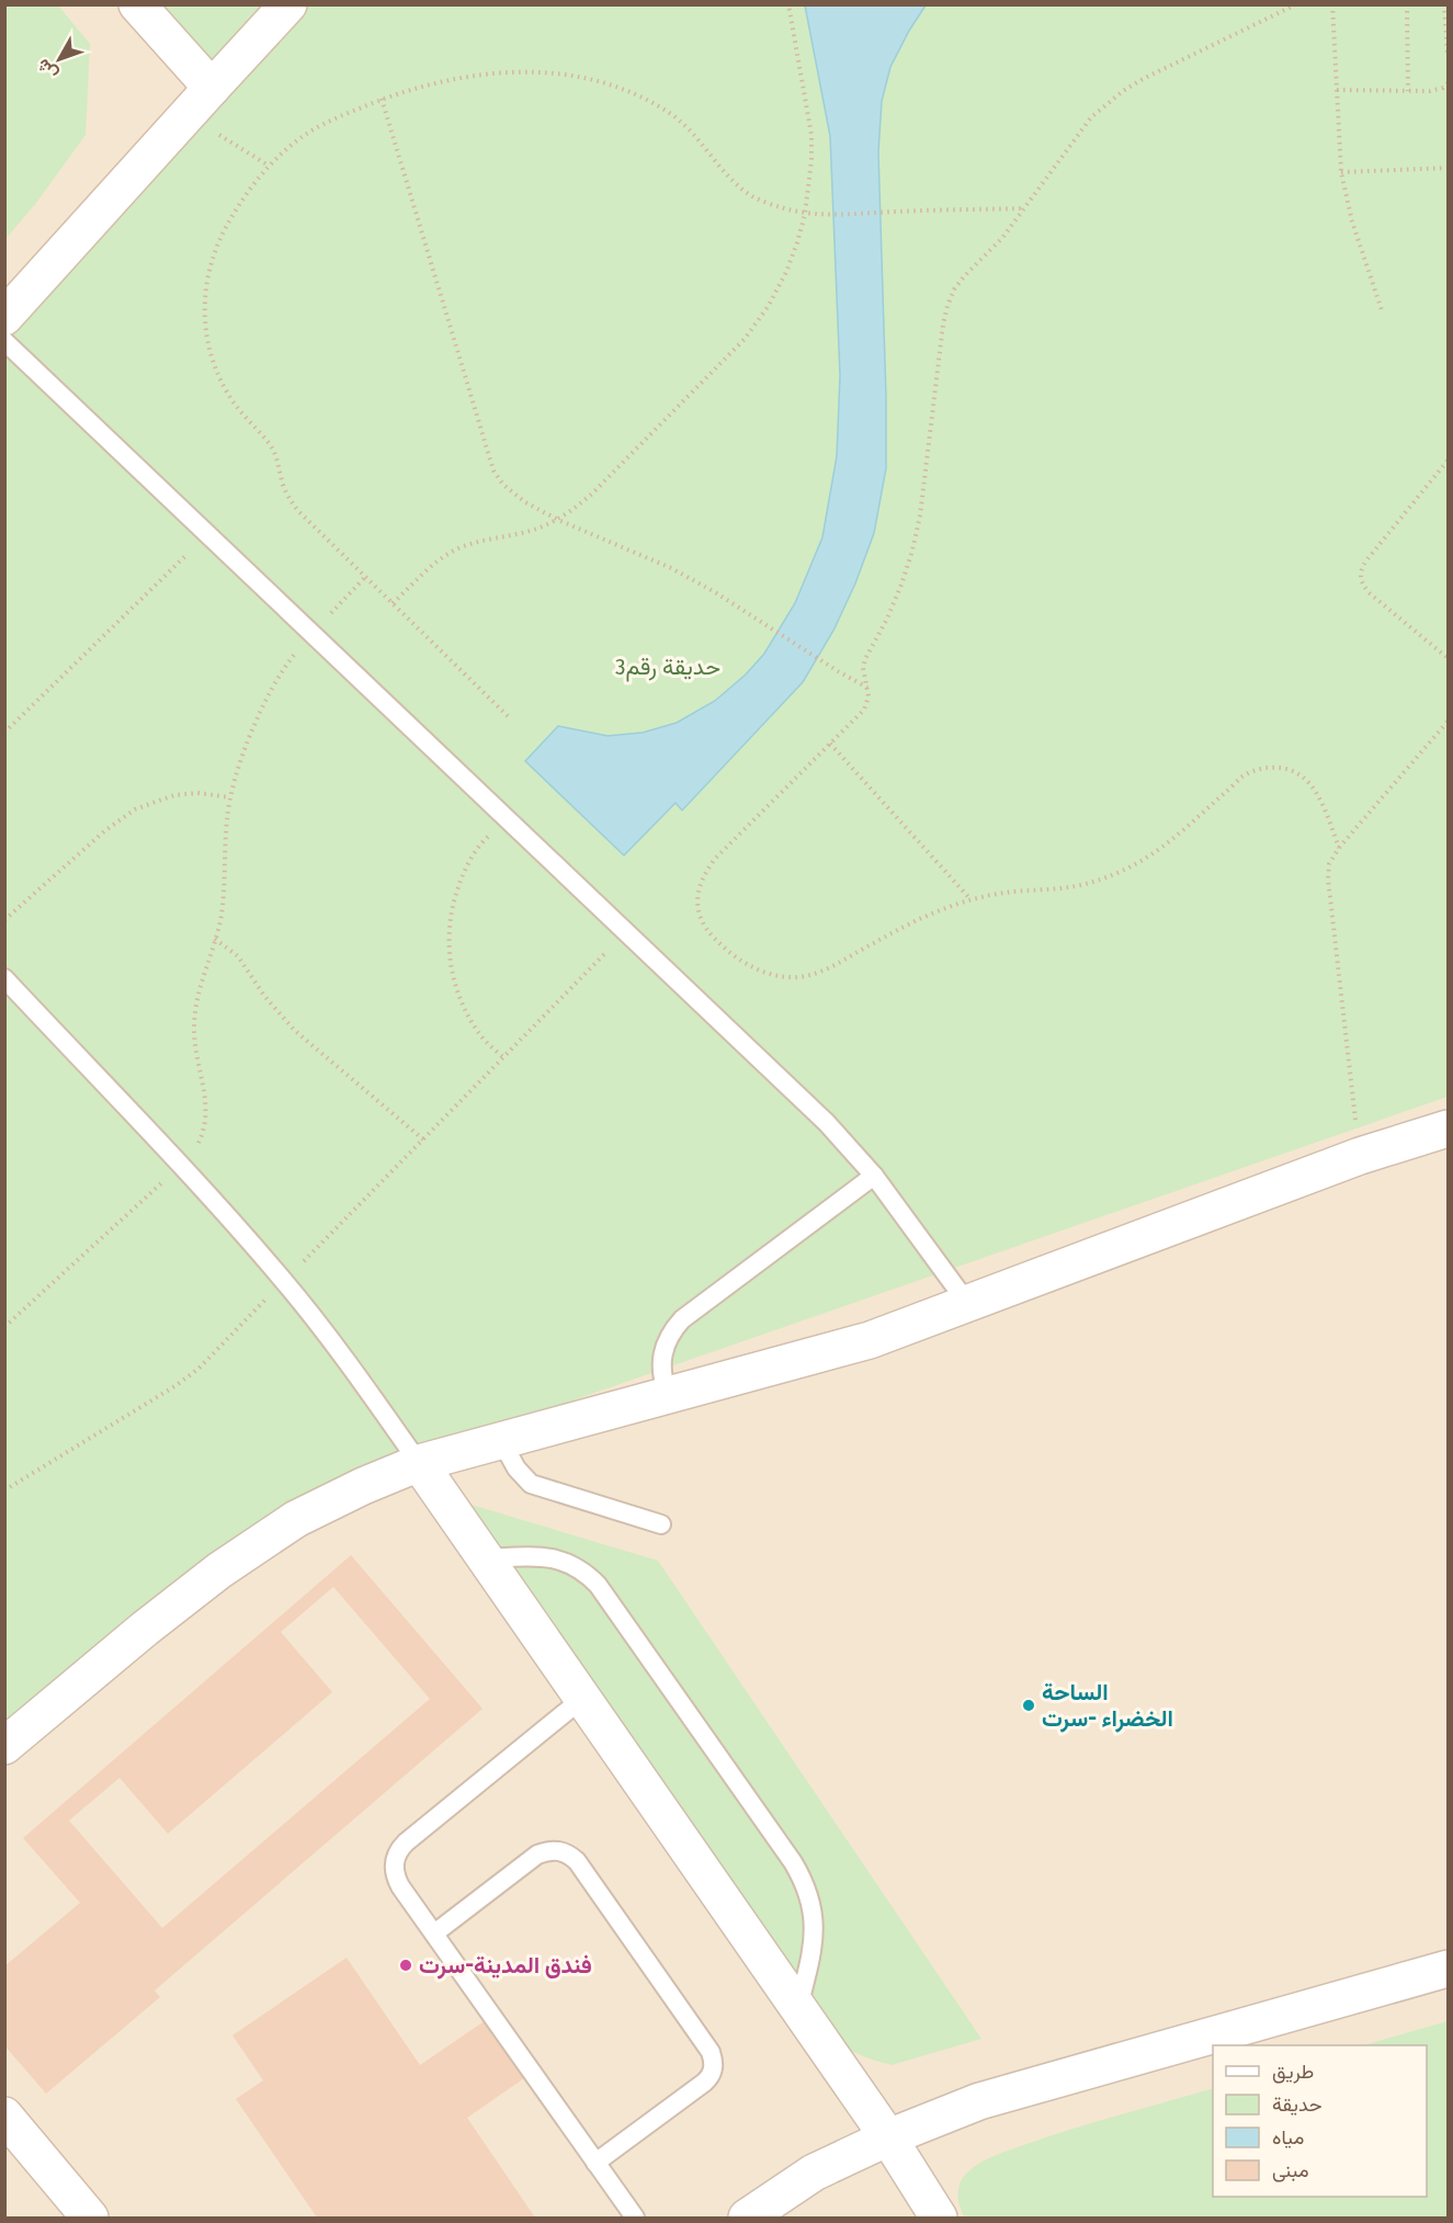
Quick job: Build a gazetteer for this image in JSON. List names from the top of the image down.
{
  "parks": ["حديقة رقم3"],
  "places": ["الساحة الخضراء -سرت", "فندق المدينة-سرت"],
  "legend": [
    "طريق",
    "حديقة",
    "مياه",
    "مبنى"
  ],
  "north": "bottom left"
}
